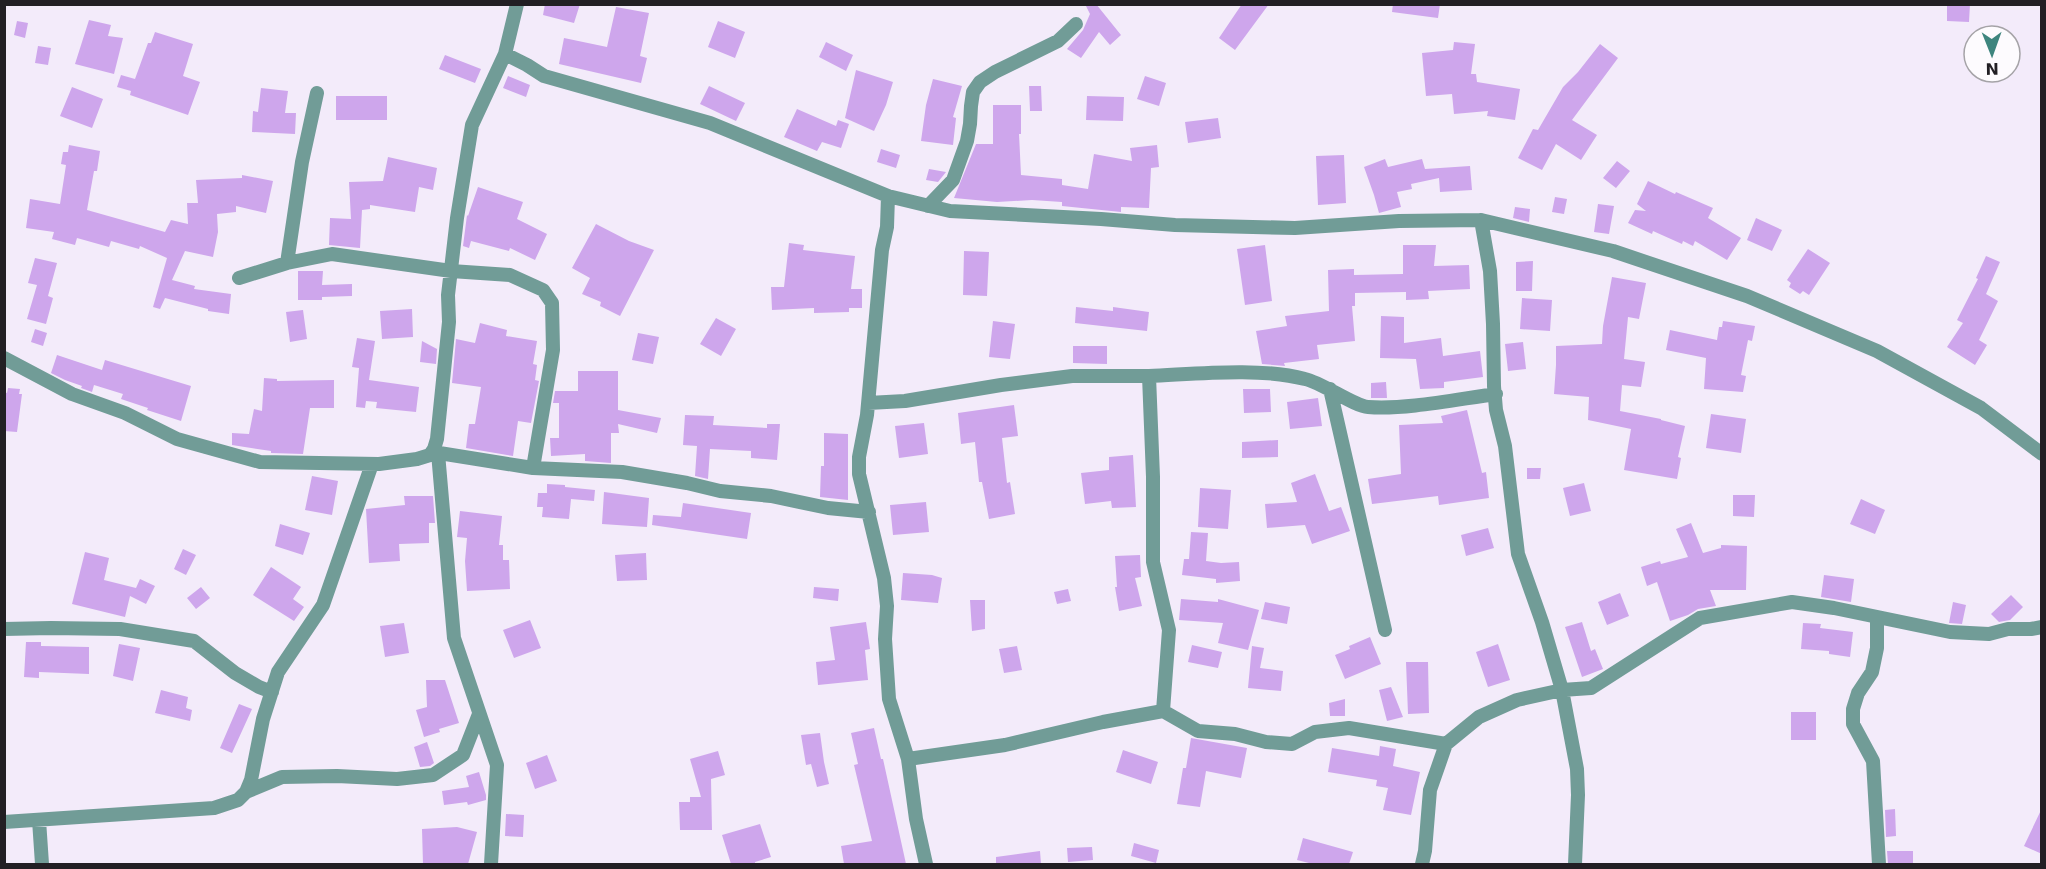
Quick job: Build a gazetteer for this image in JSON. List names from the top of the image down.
{
  "north": "bottom"
}
